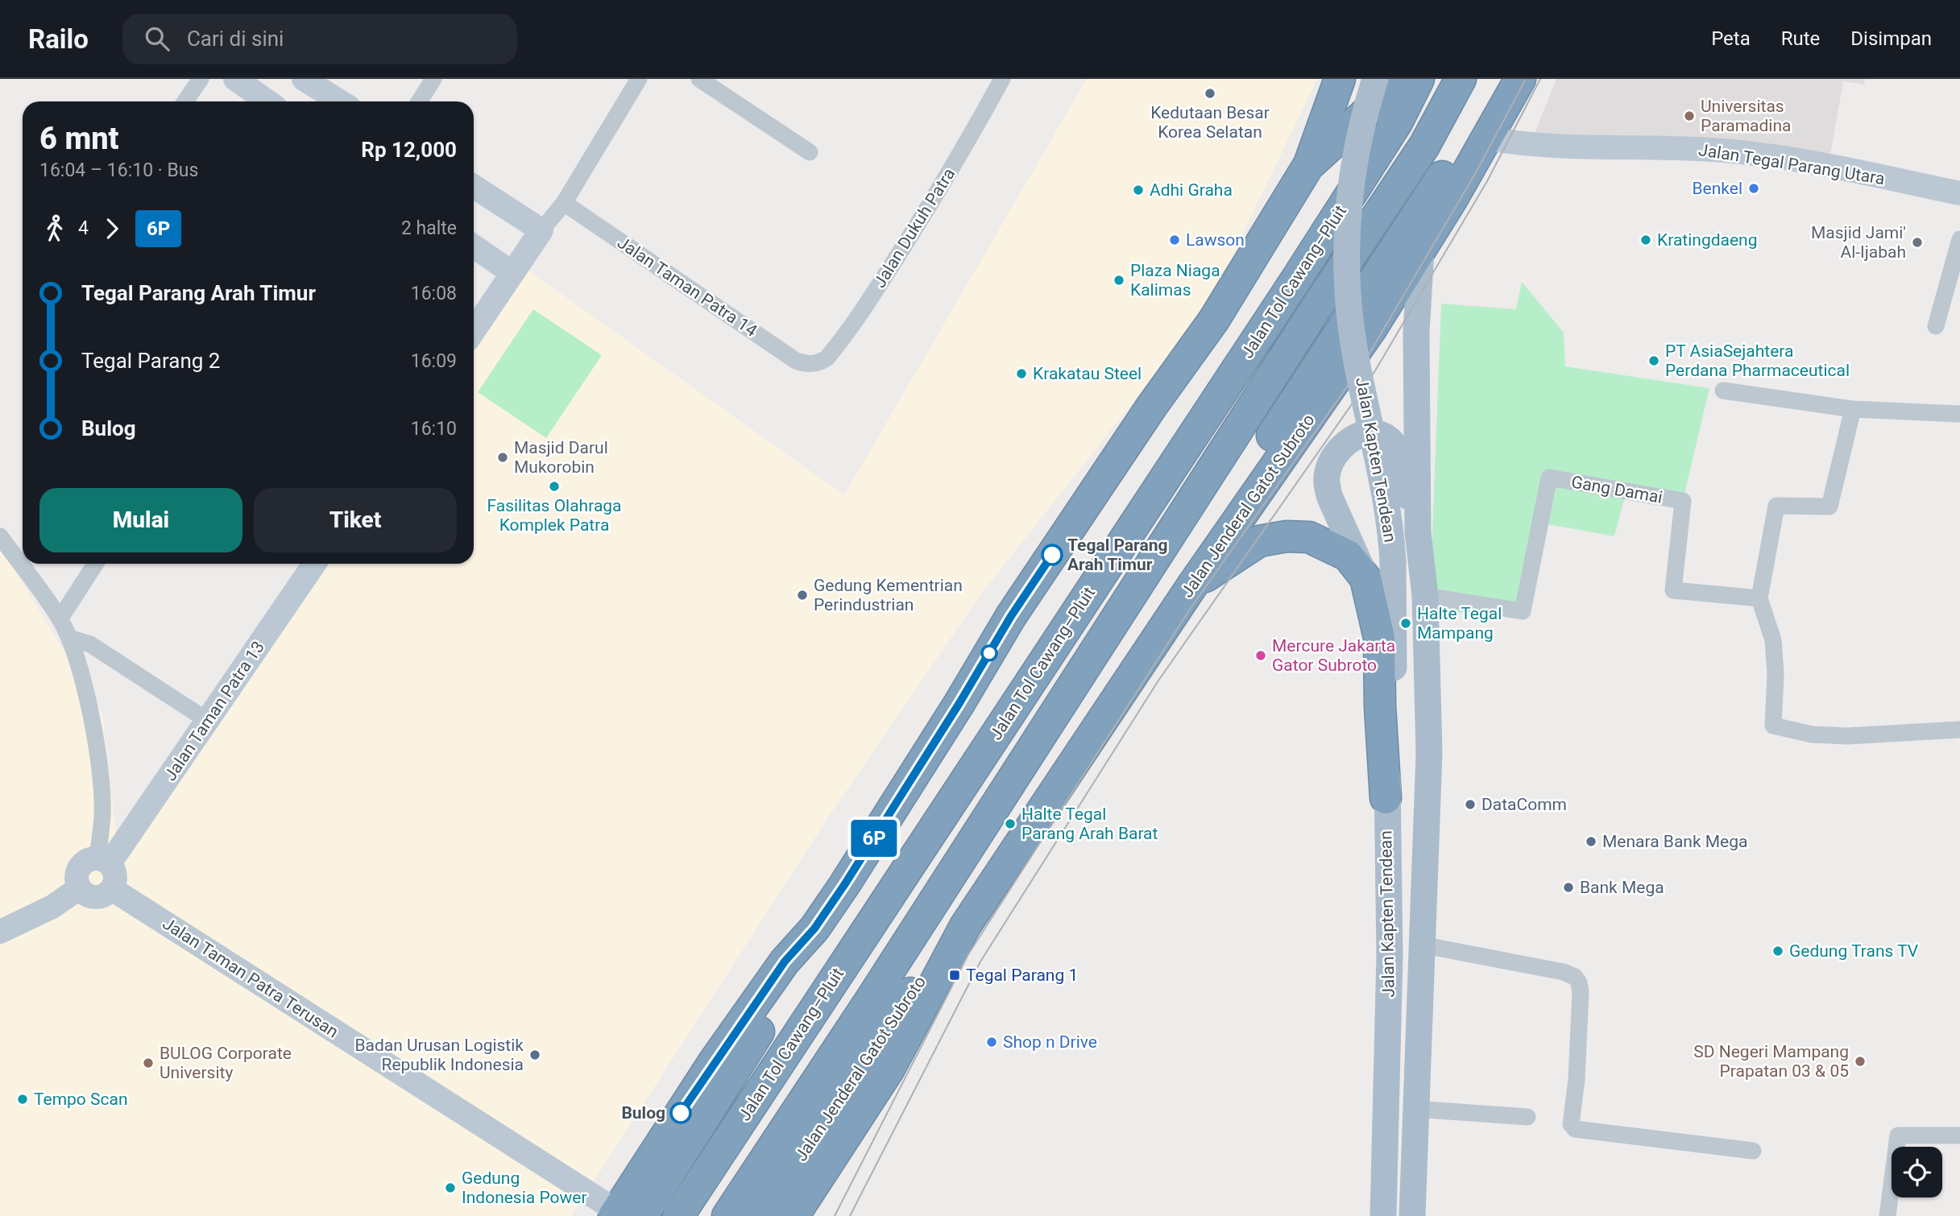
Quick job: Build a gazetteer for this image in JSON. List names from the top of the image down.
{
  "streets": {
    "highway": ["Jalan Tol Cawang–Pluit", "Jalan Jenderal Gatot Subroto"],
    "main road": ["Jalan Kapten Tendean"],
    "street": [
      "Jalan Tegal Parang Utara",
      "Jalan Dukuh Patra",
      "Jalan Taman Patra 14",
      "Gang Damai",
      "Jalan Taman Patra 13",
      "Jalan Taman Patra Terusan"
    ]
  },
  "crossings": [
    ["Jalan Tegal Parang Utara", "Jalan Jenderal Gatot Subroto"],
    ["Jalan Dukuh Patra", "Jalan Taman Patra 14"],
    ["Jalan Kapten Tendean", "Gang Damai"],
    ["Jalan Kapten Tendean", "Jalan Jenderal Gatot Subroto"],
    ["Jalan Taman Patra 13", "Jalan Taman Patra Terusan"]
  ],
  "places": {
    "other": [
      "Kedutaan Besar Korea Selatan",
      "Universitas Paramadina",
      "Benkel",
      "Adhi Graha",
      "Lawson",
      "Kratingdaeng",
      "Masjid Jami' Al-Ijabah",
      "Plaza Niaga Kalimas",
      "PT AsiaSejahtera Perdana Pharmaceutical",
      "Krakatau Steel",
      "Masjid Darul Mukorobin",
      "Fasilitas Olahraga Komplek Patra",
      "Tegal Parang Arah Timur",
      "Gedung Kementrian Perindustrian",
      "Halte Tegal Mampang",
      "Mercure Jakarta Gator Subroto",
      "DataComm",
      "Halte Tegal Parang Arah Barat",
      "Menara Bank Mega",
      "Bank Mega",
      "Gedung Trans TV",
      "Shop n Drive",
      "Badan Urusan Logistik Republik Indonesia",
      "SD Negeri Mampang Prapatan 03 & 05",
      "BULOG Corporate University",
      "Tempo Scan",
      "Bulog",
      "Gedung Indonesia Power"
    ],
    "transit": ["Tegal Parang 1"]
  },
  "lines": ["bus line 6P"],
  "page": {
    "header": "Railo",
    "search": "Cari di sini",
    "nav": ["Peta", "Rute", "Disimpan"],
    "on_map": "6P",
    "heading": ["6 mnt", "16:04 – 16:10 · Bus", "Rp 12,000"],
    "legs": ["4", "6P", "2 halte"],
    "list": [
      {
        "name": "Tegal Parang Arah Timur",
        "value": "16:08"
      },
      {
        "name": "Tegal Parang 2",
        "value": "16:09"
      },
      {
        "name": "Bulog",
        "value": "16:10"
      }
    ],
    "buttons": ["Mulai", "Tiket"]
  }
}
